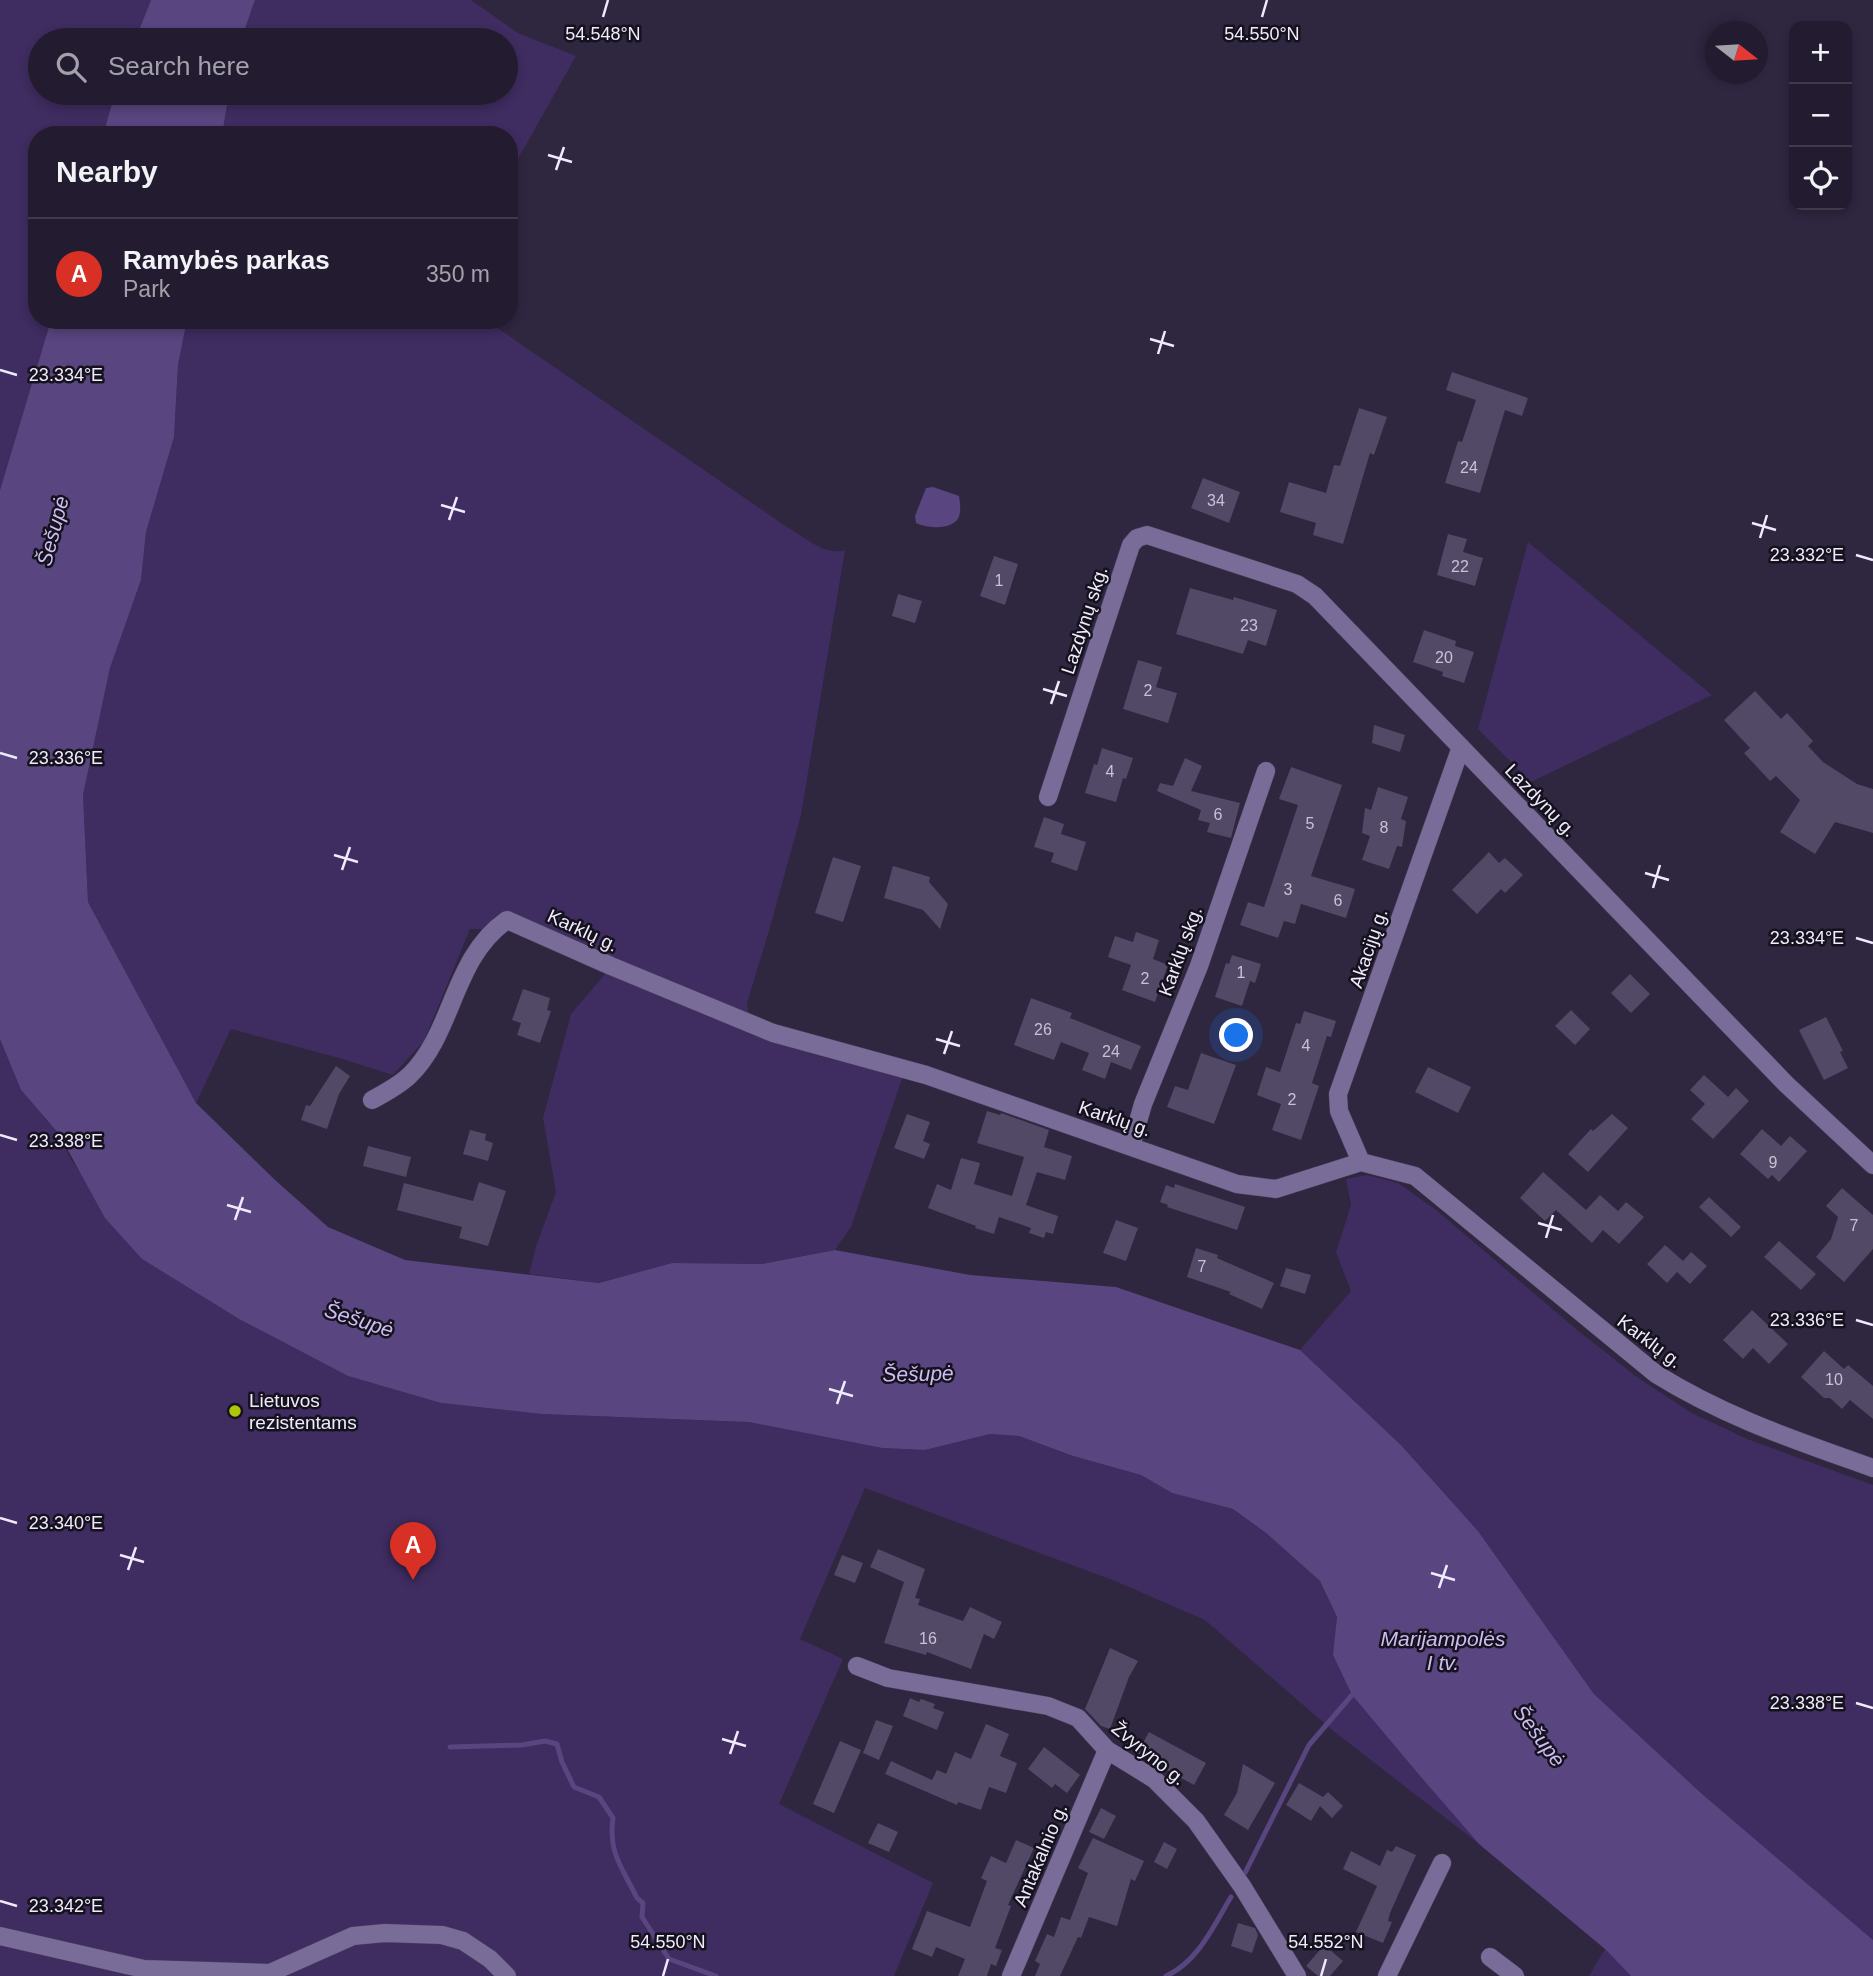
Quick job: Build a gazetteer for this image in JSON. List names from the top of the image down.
{
  "streets": {
    "street": [
      "Lazdynų skg.",
      "Lazdynų g.",
      "Karklų g.",
      "Akacijų g.",
      "Karklų skg.",
      "Žvyryno g.",
      "Antakalnio g."
    ]
  },
  "crossings": [
    ["Lazdynų skg.", "Lazdynų g."],
    ["Lazdynų g.", "Akacijų g."],
    ["Karklų g.", "Akacijų g."],
    ["Karklų g.", "Karklų skg."],
    ["Žvyryno g.", "Antakalnio g."]
  ],
  "water": ["Šešupė", "Marijampolės I tv."],
  "places": ["Lietuvos rezistentams"],
  "house_numbers": [
    "24",
    "34",
    "22",
    "1",
    "23",
    "20",
    "2",
    "4",
    "6",
    "5",
    "8",
    "3",
    "6",
    "1",
    "2",
    "26",
    "4",
    "24",
    "2",
    "9",
    "7",
    "7",
    "10",
    "16"
  ],
  "north": "right",
  "page": {
    "map_buttons": ["+", "−"],
    "search": "Search here",
    "heading": "Nearby",
    "list": [
      {
        "mark": "A",
        "name": "Ramybės parkas",
        "note": "Park",
        "value": "350 m"
      }
    ],
    "pins": "A"
  },
  "coordinates": [
    "54.548°N",
    "54.550°N",
    "23.334°E",
    "23.332°E",
    "23.336°E",
    "23.338°E",
    "23.340°E",
    "23.342°E",
    "54.552°N"
  ]
}
